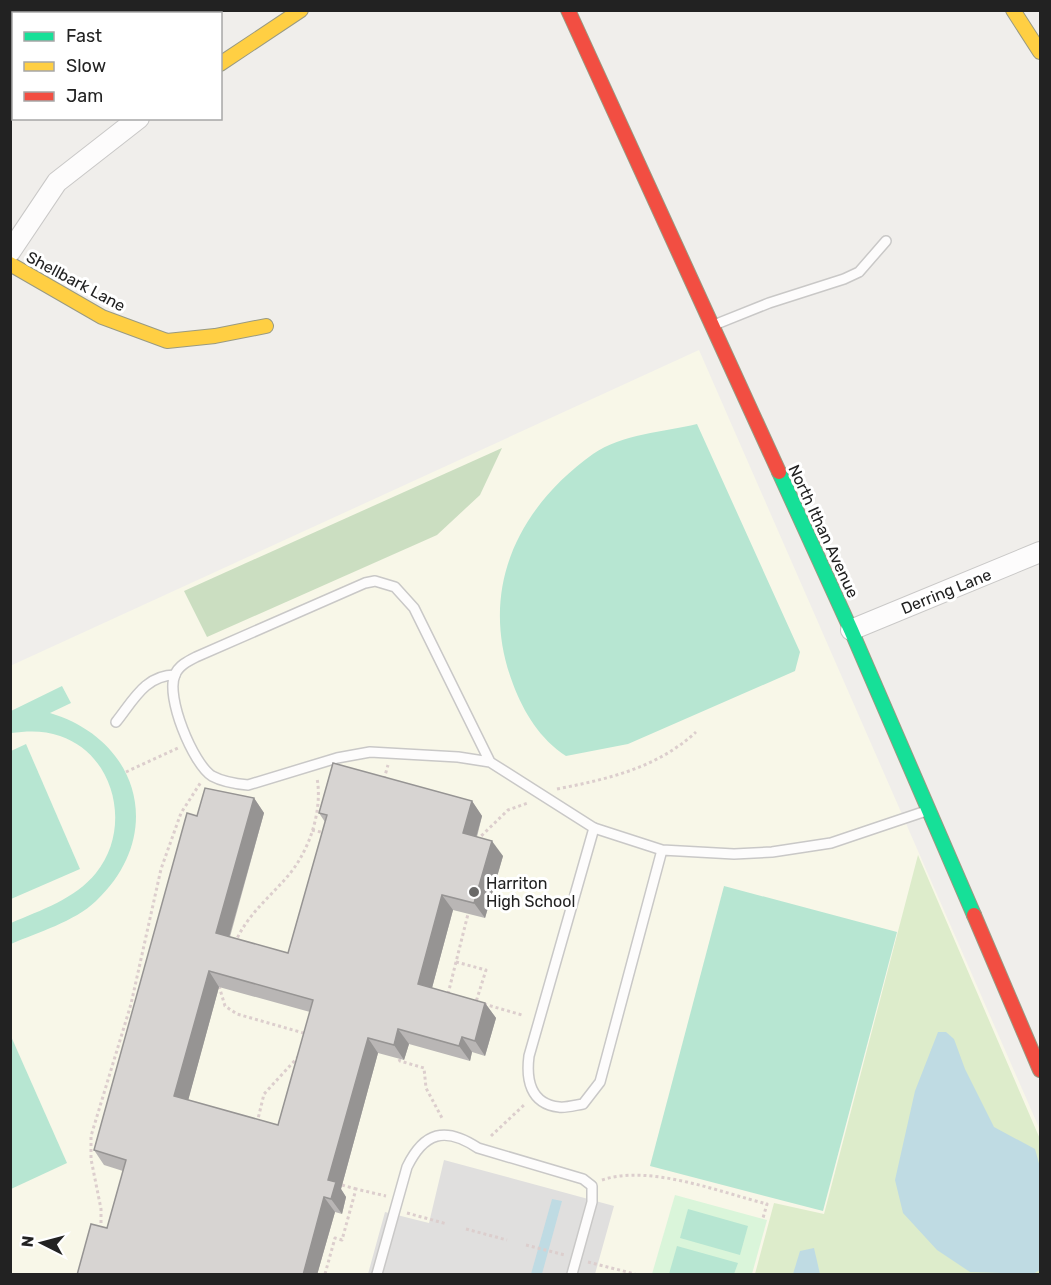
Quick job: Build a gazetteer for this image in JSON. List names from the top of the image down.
{
  "streets": {
    "street": ["Shellbark Lane", "North Ithan Avenue", "Derring Lane"]
  },
  "crossings": [
    ["North Ithan Avenue", "Derring Lane"]
  ],
  "places": ["Harriton High School"],
  "legend": ["Fast", "Slow", "Jam"],
  "north": "left"
}
